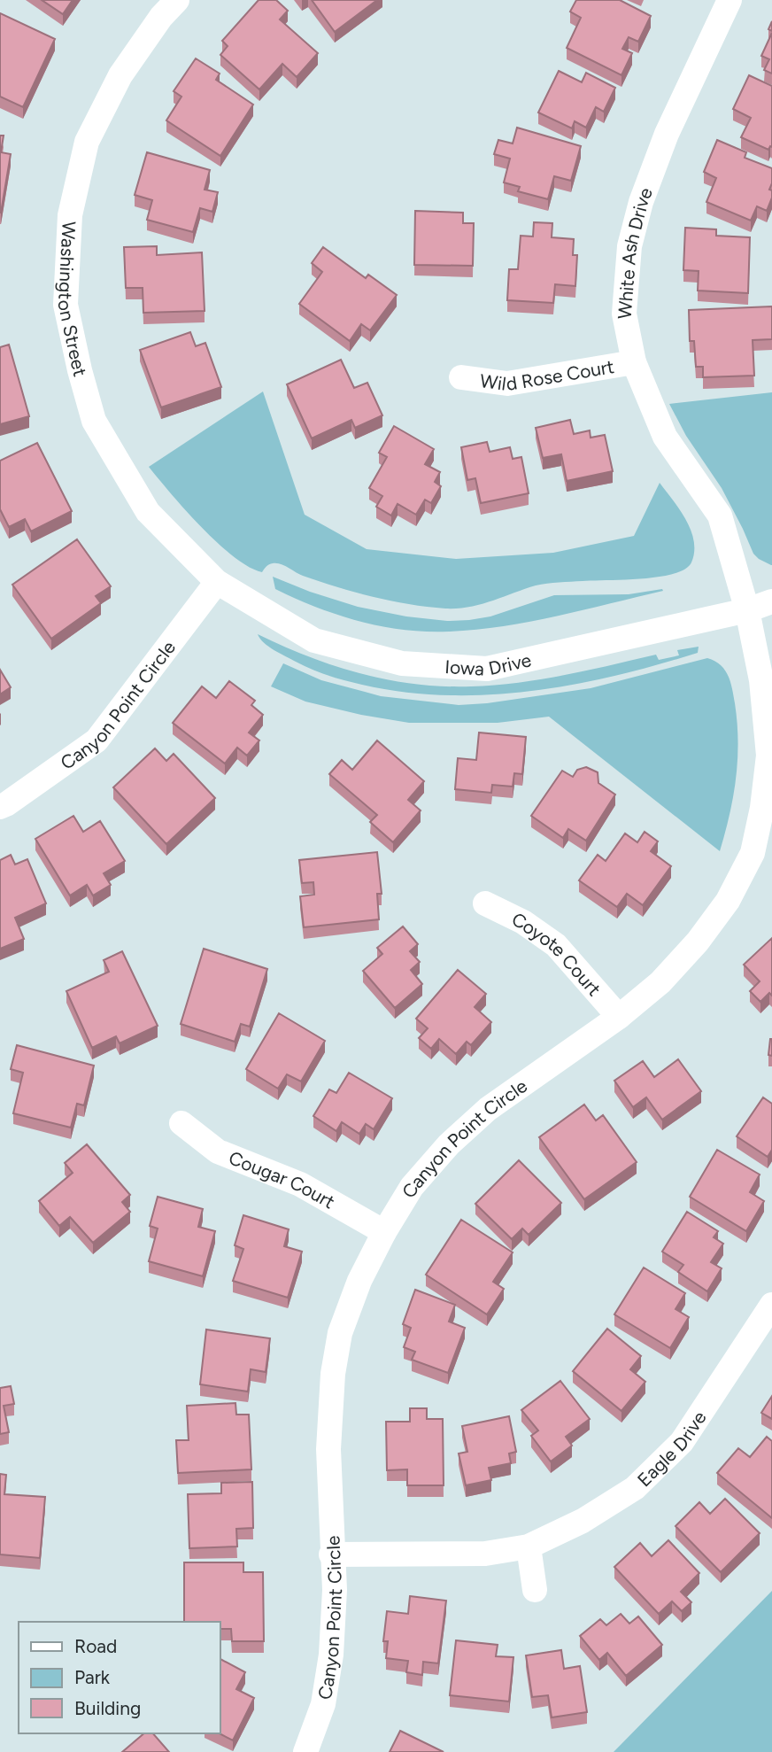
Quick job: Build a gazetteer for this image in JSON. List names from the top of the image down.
{
  "streets": {
    "street": [
      "White Ash Drive",
      "Washington Street",
      "Wild Rose Court",
      "Iowa Drive",
      "Canyon Point Circle",
      "Coyote Court",
      "Cougar Court",
      "Eagle Drive"
    ]
  },
  "crossings": [
    ["White Ash Drive", "Wild Rose Court"],
    ["White Ash Drive", "Iowa Drive"],
    ["White Ash Drive", "Canyon Point Circle"],
    ["Washington Street", "Iowa Drive"],
    ["Washington Street", "Canyon Point Circle"],
    ["Iowa Drive", "Canyon Point Circle"],
    ["Canyon Point Circle", "Coyote Court"],
    ["Canyon Point Circle", "Cougar Court"],
    ["Canyon Point Circle", "Eagle Drive"]
  ],
  "legend": ["Road", "Park", "Building"]
}
